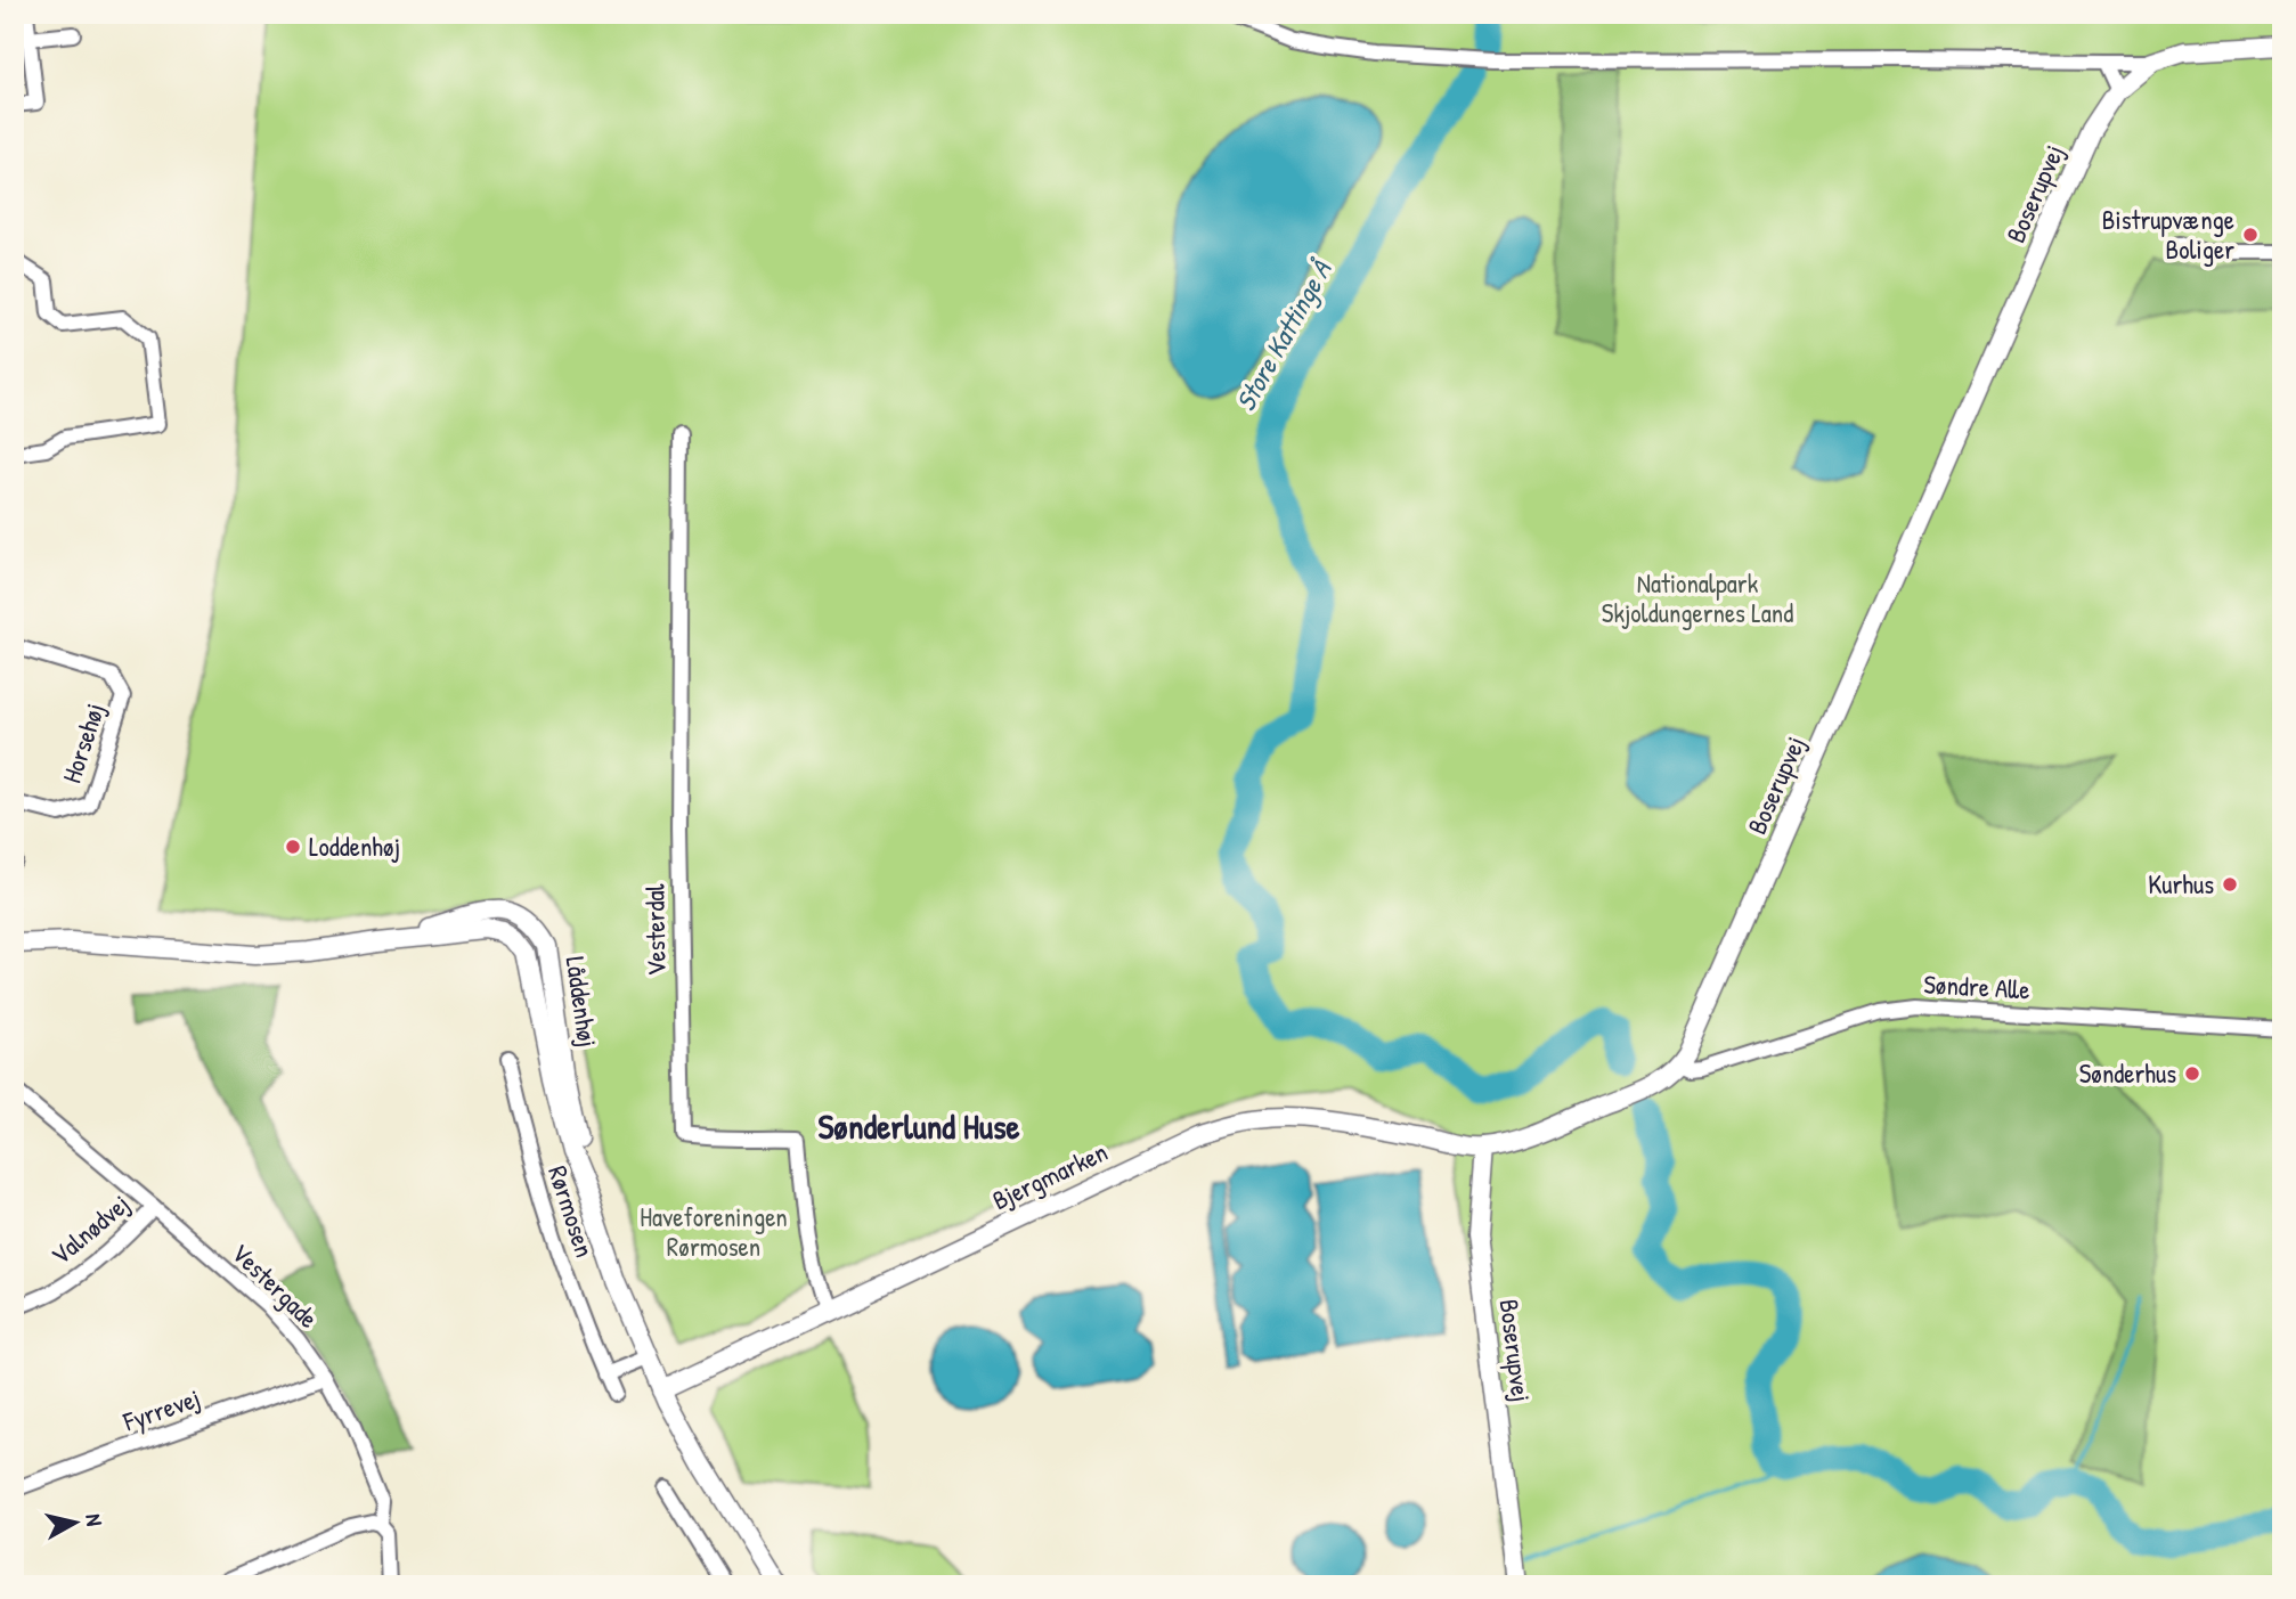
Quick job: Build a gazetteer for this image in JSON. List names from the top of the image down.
{
  "streets": {
    "street": [
      "Boserupvej",
      "Horsehøj",
      "Vesterdal",
      "Søndre Alle",
      "Låddenhøj",
      "Bjergmarken",
      "Rørmosen",
      "Valnødvej",
      "Vestergade",
      "Fyrrevej"
    ]
  },
  "crossings": [
    ["Boserupvej", "Søndre Alle"],
    ["Boserupvej", "Bjergmarken"],
    ["Vesterdal", "Bjergmarken"],
    ["Låddenhøj", "Bjergmarken"],
    ["Valnødvej", "Vestergade"],
    ["Vestergade", "Fyrrevej"]
  ],
  "districts": ["Sønderlund Huse"],
  "water": ["Store Kattinge Å"],
  "parks": ["Nationalpark Skjoldungernes Land", "Haveforeningen Rørmosen"],
  "places": [
    "Bistrupvænge Boliger",
    "Loddenhøj",
    "Kurhus",
    "Sønderhus"
  ],
  "north": "right"
}
